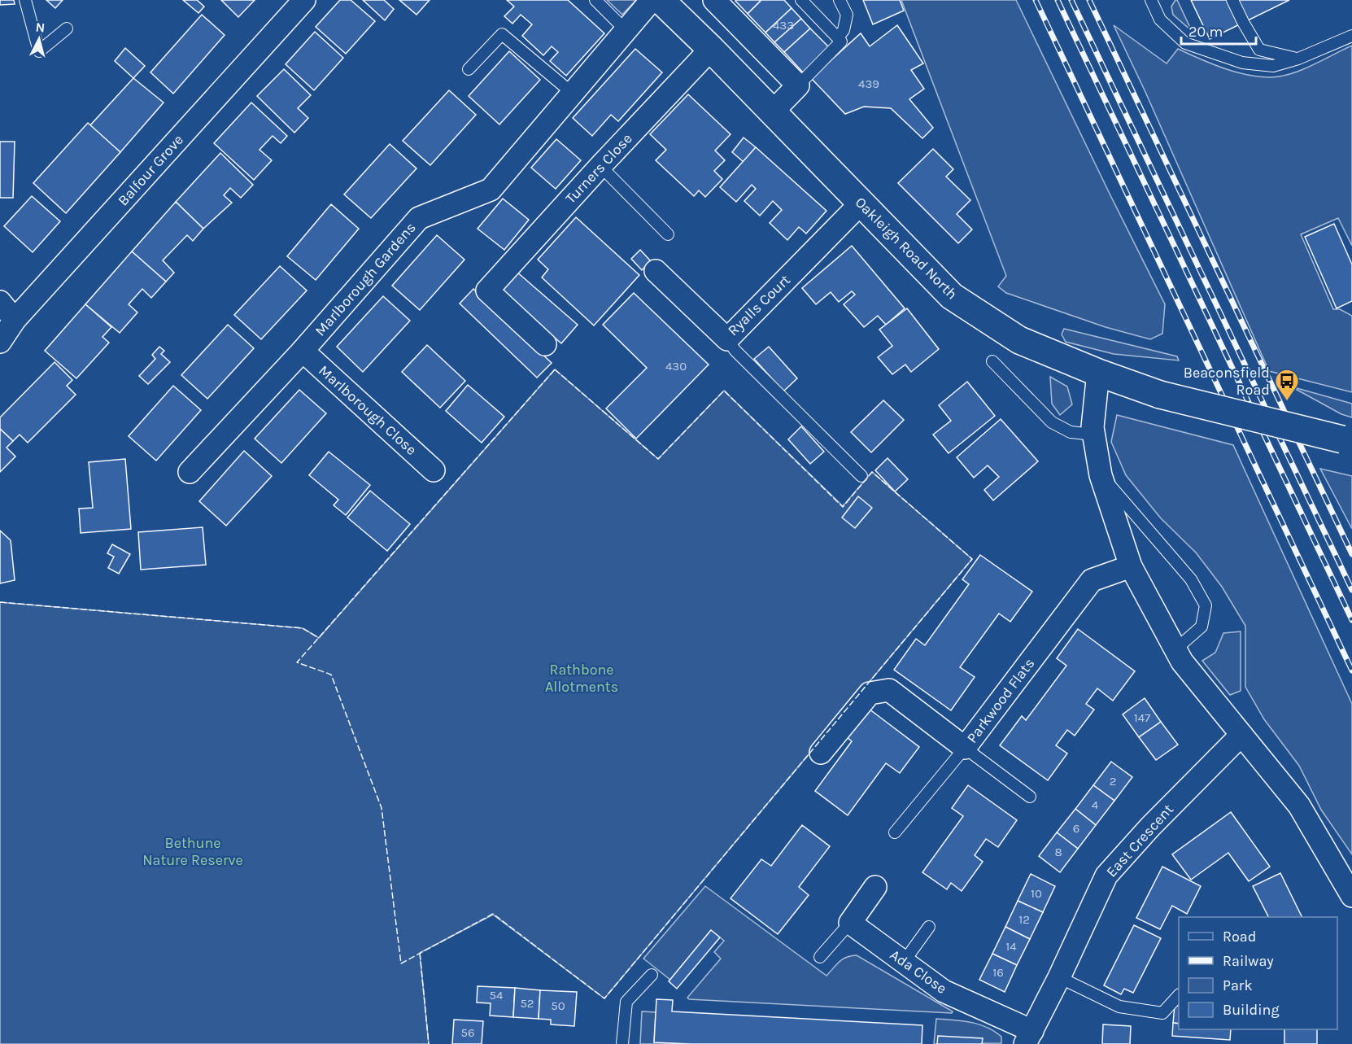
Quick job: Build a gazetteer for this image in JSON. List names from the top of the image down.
{
  "streets": {
    "main road": ["Oakleigh Road North"],
    "street": [
      "Turners Close",
      "Balfour Grove",
      "Marlborough Gardens",
      "Ryalls Court",
      "Marlborough Close",
      "Parkwood Flats",
      "East Crescent",
      "Ada Close"
    ]
  },
  "crossings": [
    ["Turners Close", "Oakleigh Road North"],
    ["Oakleigh Road North", "Ryalls Court"],
    ["Marlborough Gardens", "Marlborough Close"],
    ["East Crescent", "Ada Close"]
  ],
  "parks": ["Rathbone Allotments", "Bethune Nature Reserve"],
  "places": {
    "bus stop": ["Beaconsfield Road"]
  },
  "house_numbers": [
    "433",
    "439",
    "430",
    "147",
    "2",
    "4",
    "6",
    "8",
    "10",
    "12",
    "14",
    "16",
    "54",
    "52",
    "50",
    "56"
  ],
  "legend": [
    "Road",
    "Railway",
    "Park",
    "Building"
  ],
  "scale_bar": "20 m",
  "north": "top"
}
